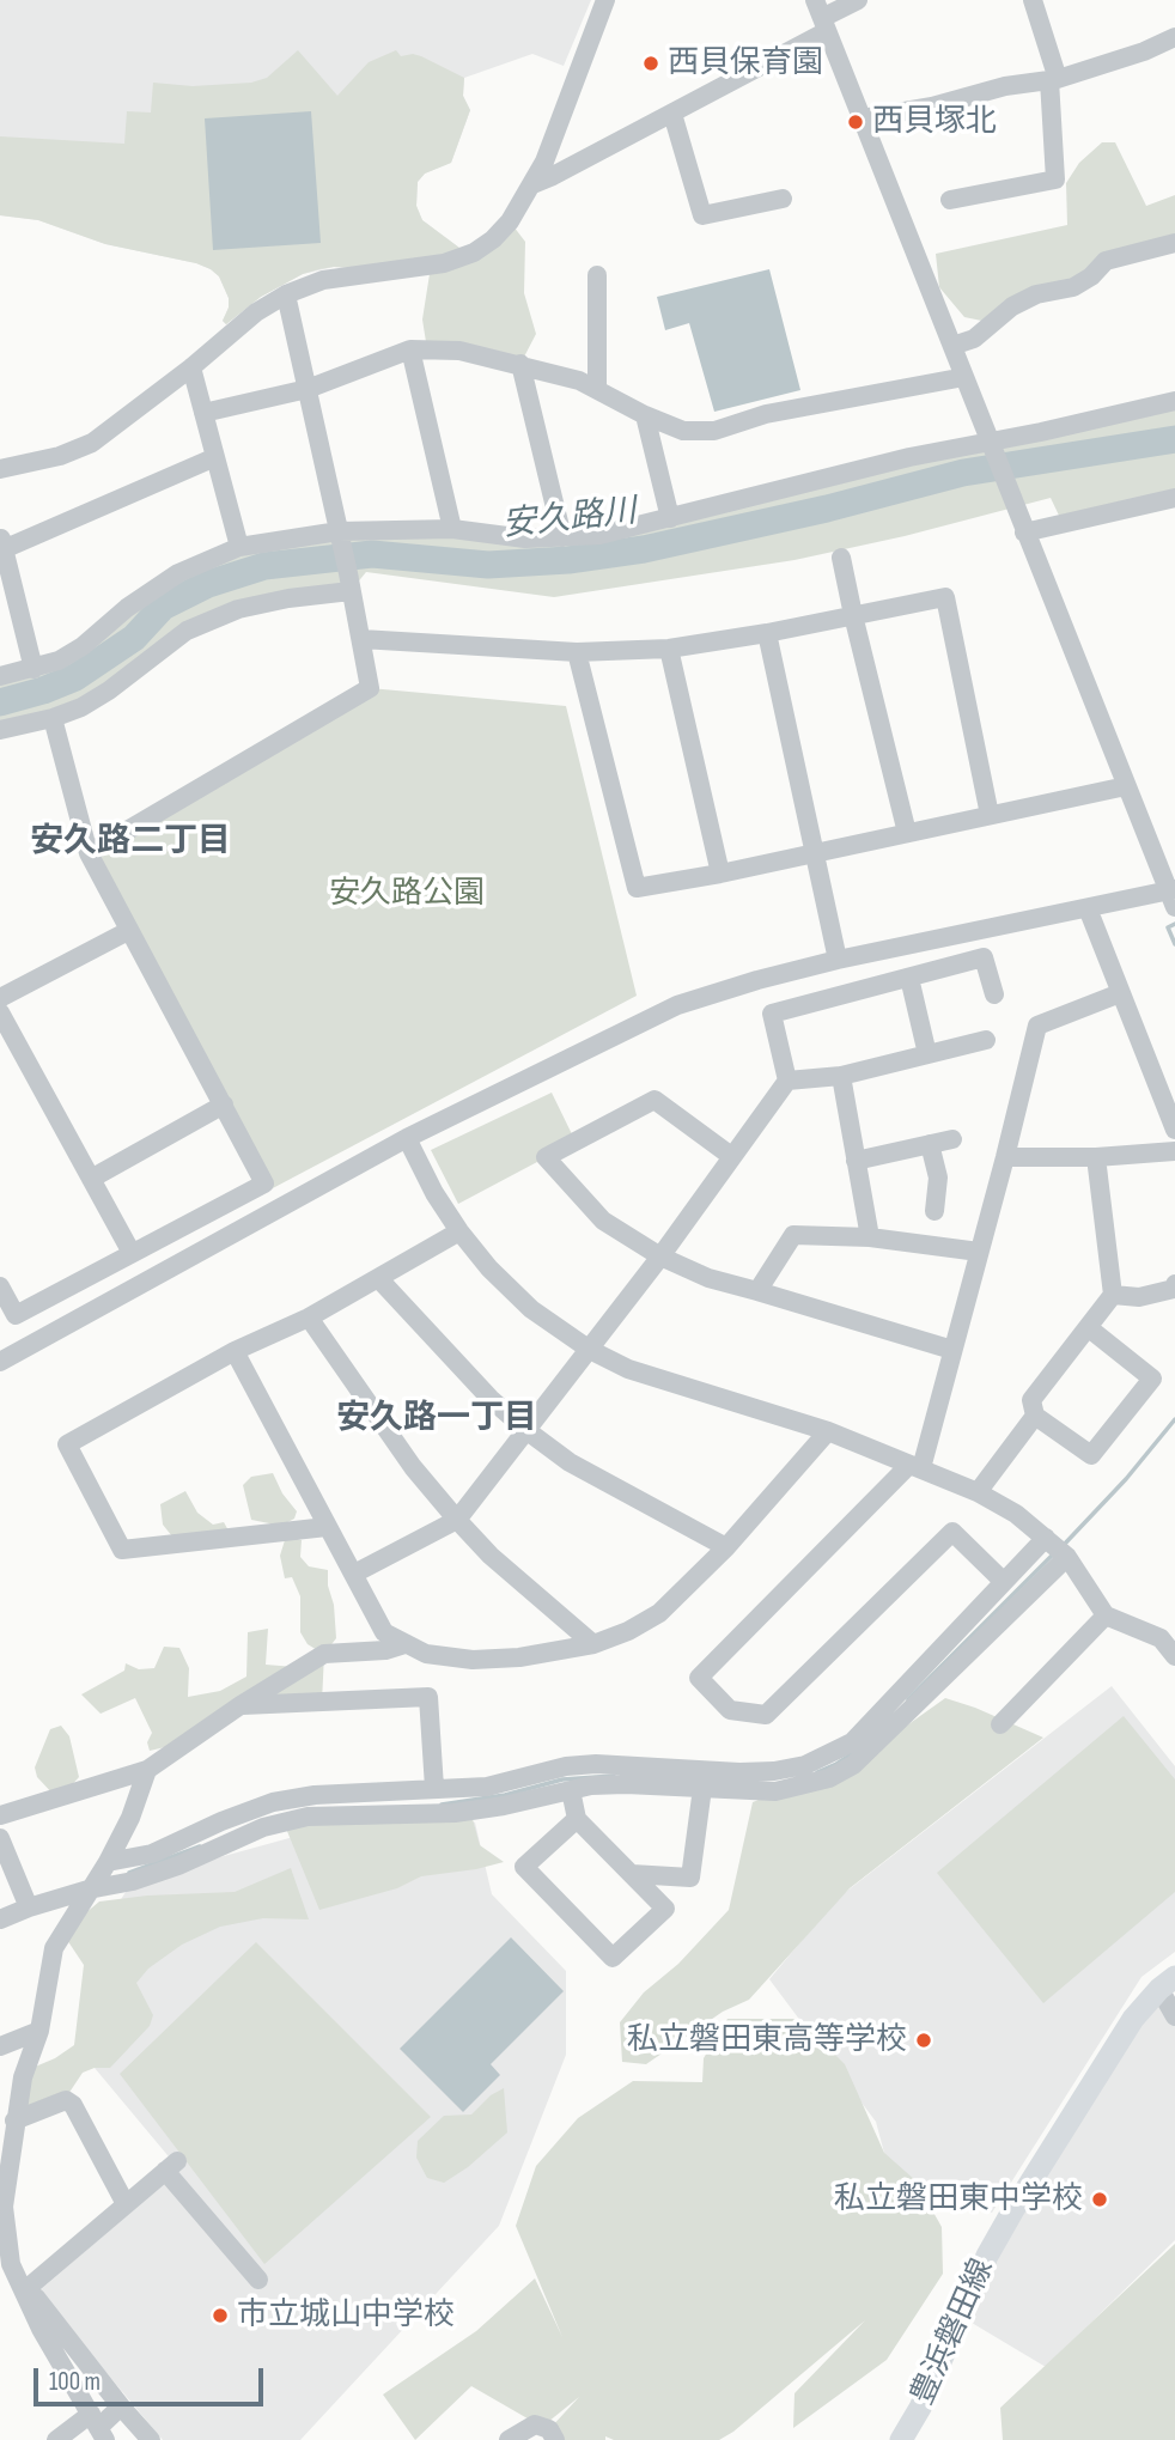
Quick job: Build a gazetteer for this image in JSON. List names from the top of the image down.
{
  "streets": {
    "main road": ["豊浜磐田線"]
  },
  "districts": ["安久路二丁目", "安久路一丁目"],
  "water": ["安久路川"],
  "parks": ["安久路公園"],
  "places": [
    "西貝保育園",
    "西貝塚北",
    "私立磐田東高等学校",
    "私立磐田東中学校",
    "市立城山中学校"
  ],
  "scale_bar": "100 m"
}
